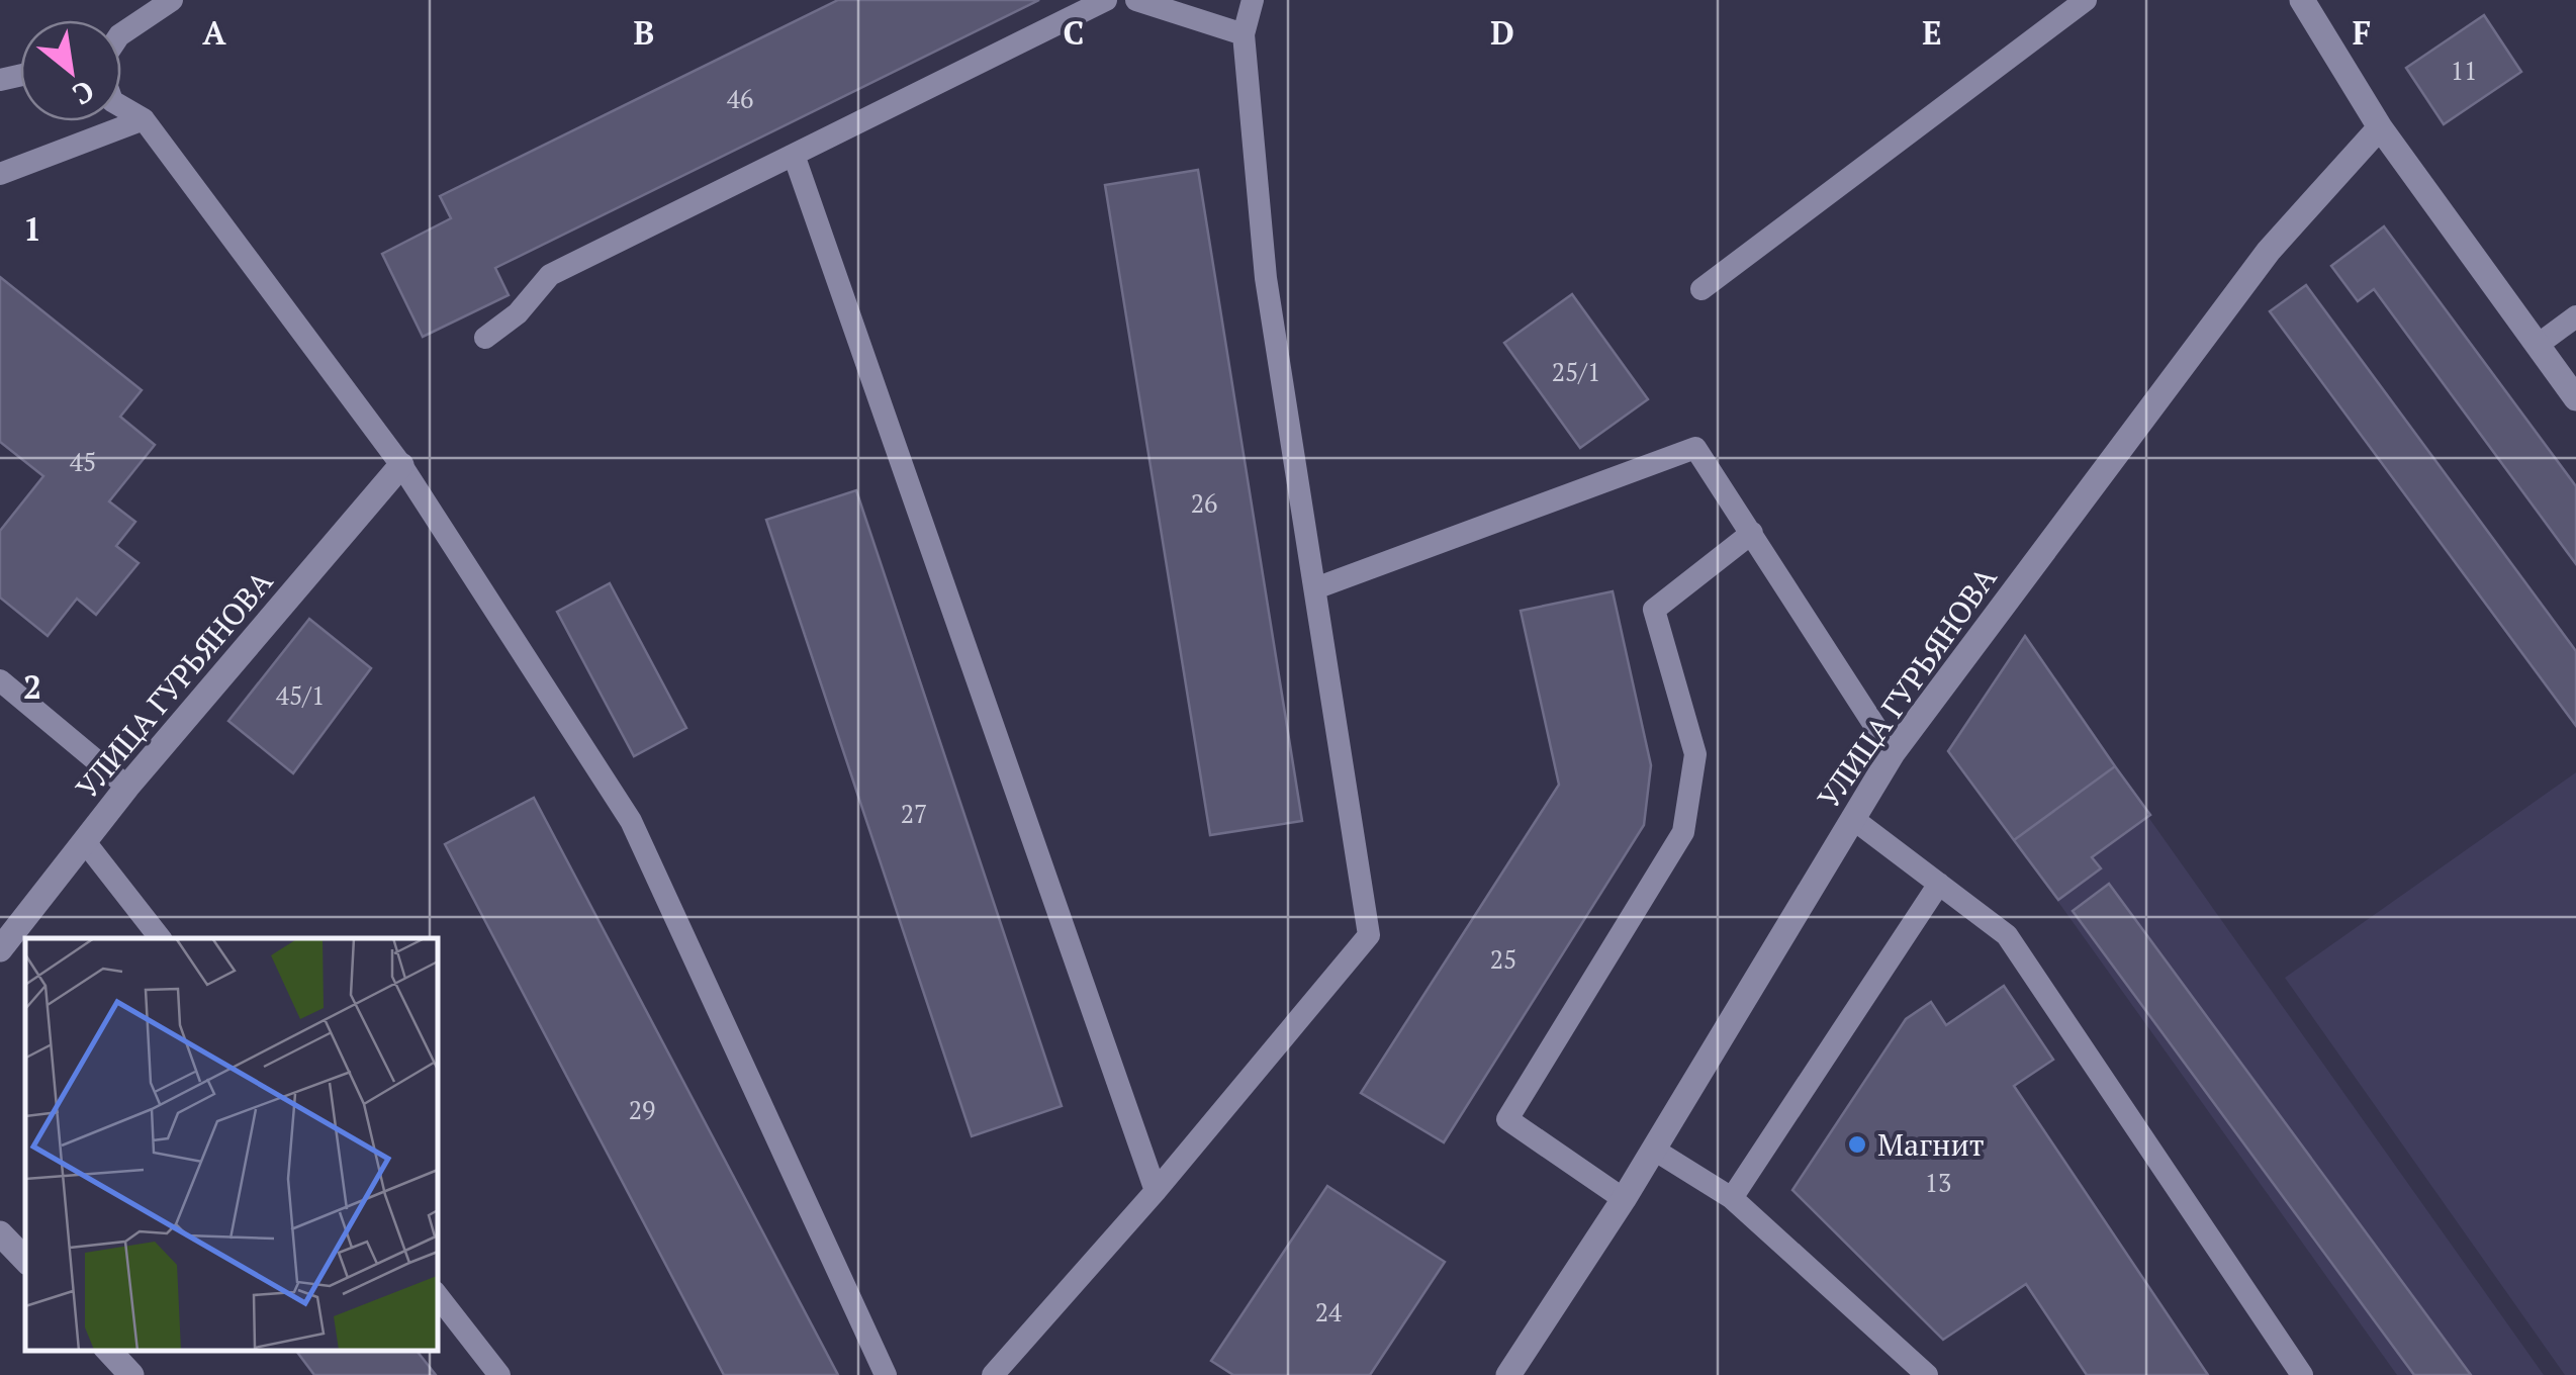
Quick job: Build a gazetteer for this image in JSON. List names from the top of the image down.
{
  "streets": {
    "street": ["УЛИЦА ГУРЬЯНОВА"]
  },
  "places": ["Магнит"],
  "house_numbers": [
    "11",
    "46",
    "25/1",
    "45",
    "26",
    "45/1",
    "27",
    "25",
    "29",
    "13",
    "24"
  ],
  "north": "bottom right",
  "grid": {
    "columns": [
      "A",
      "B",
      "C",
      "D",
      "E",
      "F"
    ],
    "rows": ["1", "2"]
  }
}
